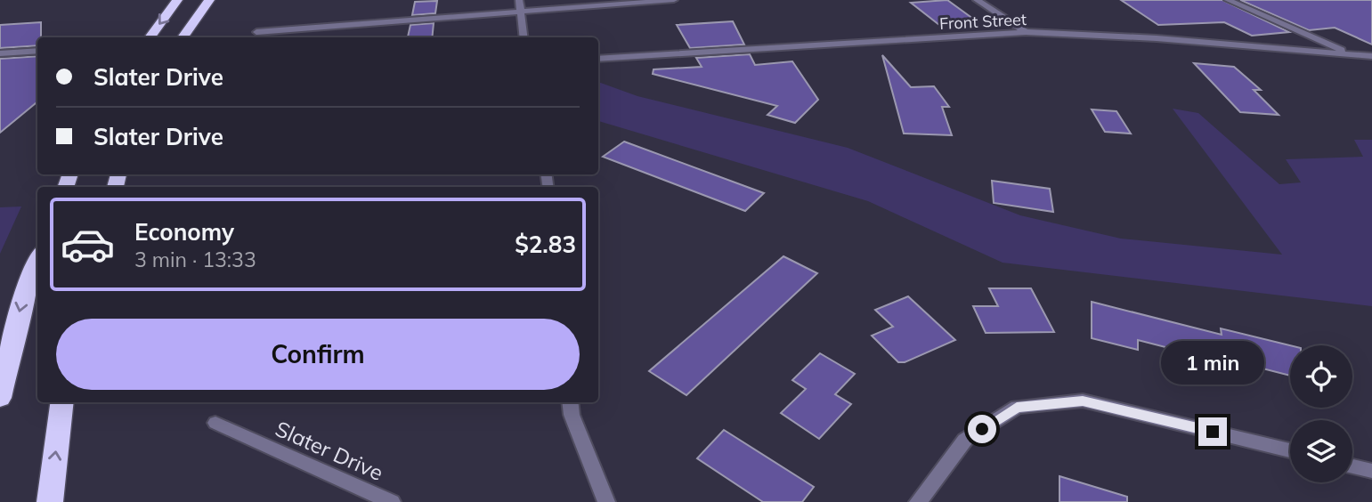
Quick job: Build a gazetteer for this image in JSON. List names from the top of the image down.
{
  "streets": {
    "street": ["Front Street", "Slater Drive"]
  },
  "page": {
    "banner": ["Slater Drive", "Slater Drive"],
    "list": [
      {
        "name": "Economy",
        "note": "3 min · 13:33",
        "value": "$2.83"
      }
    ],
    "buttons": "Confirm",
    "bubble": "1 min"
  }
}
